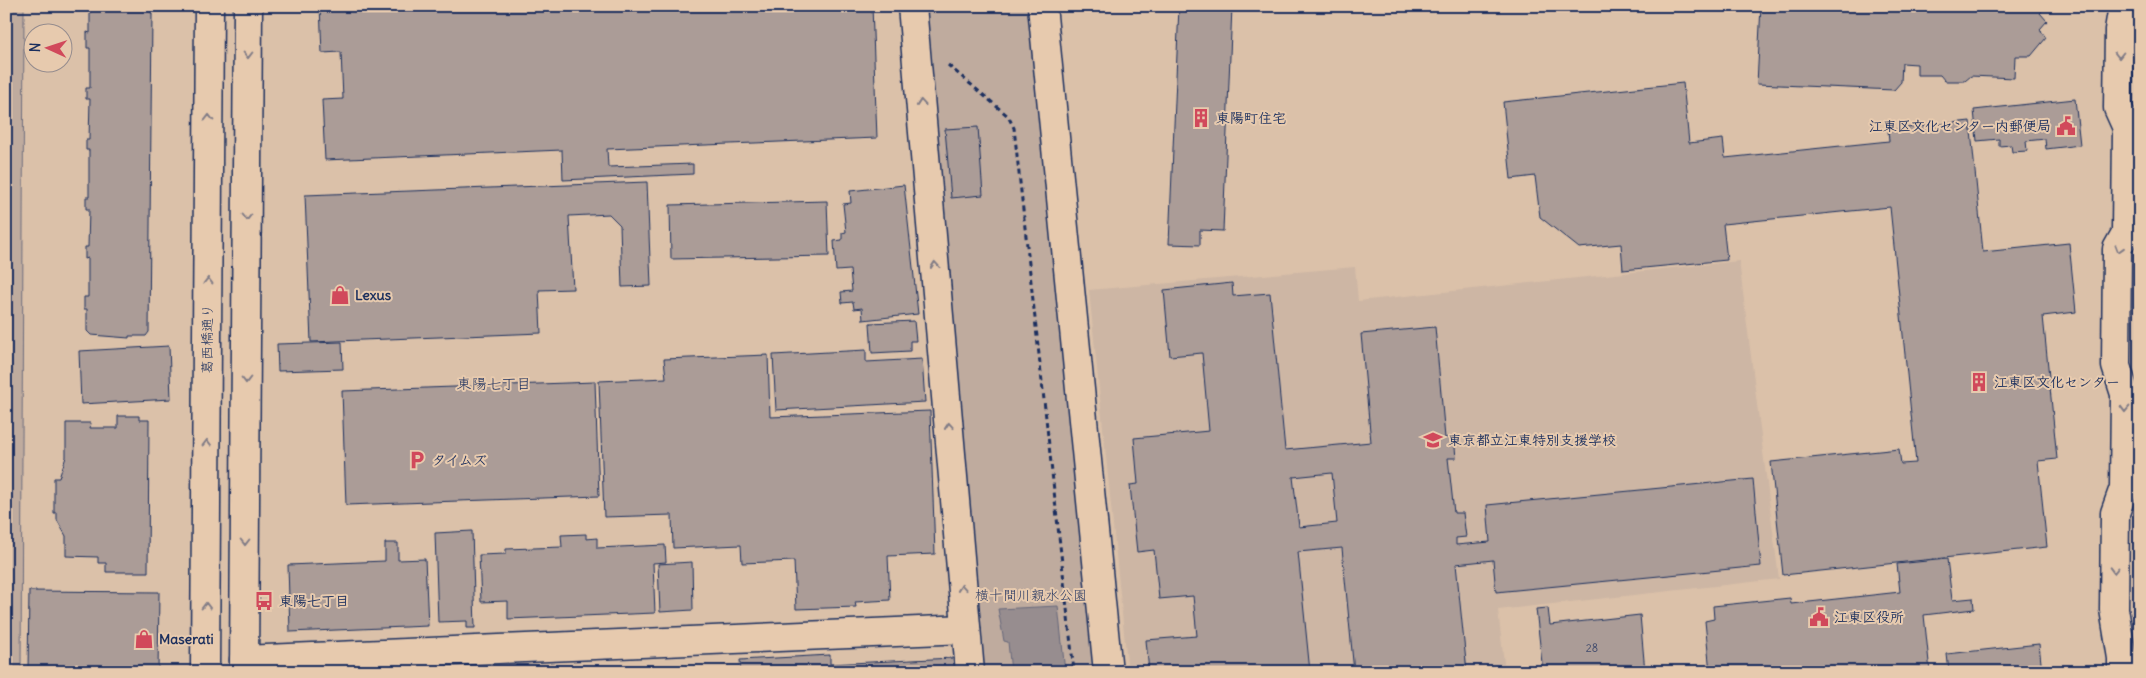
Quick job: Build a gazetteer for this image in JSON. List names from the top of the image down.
{
  "streets": {
    "street": ["葛西橋通り"]
  },
  "districts": ["東陽七丁目"],
  "parks": ["横十間川親水公園"],
  "places": {
    "building": ["東陽町住宅", "江東区文化センター"],
    "public building": ["江東区文化センター内郵便局", "江東区役所"],
    "shop": ["Lexus", "Maserati"],
    "school or university": ["東京都立江東特別支援学校"],
    "parking": ["タイムズ"],
    "bus stop": ["東陽七丁目"]
  },
  "house_numbers": ["28"],
  "north": "left"
}
